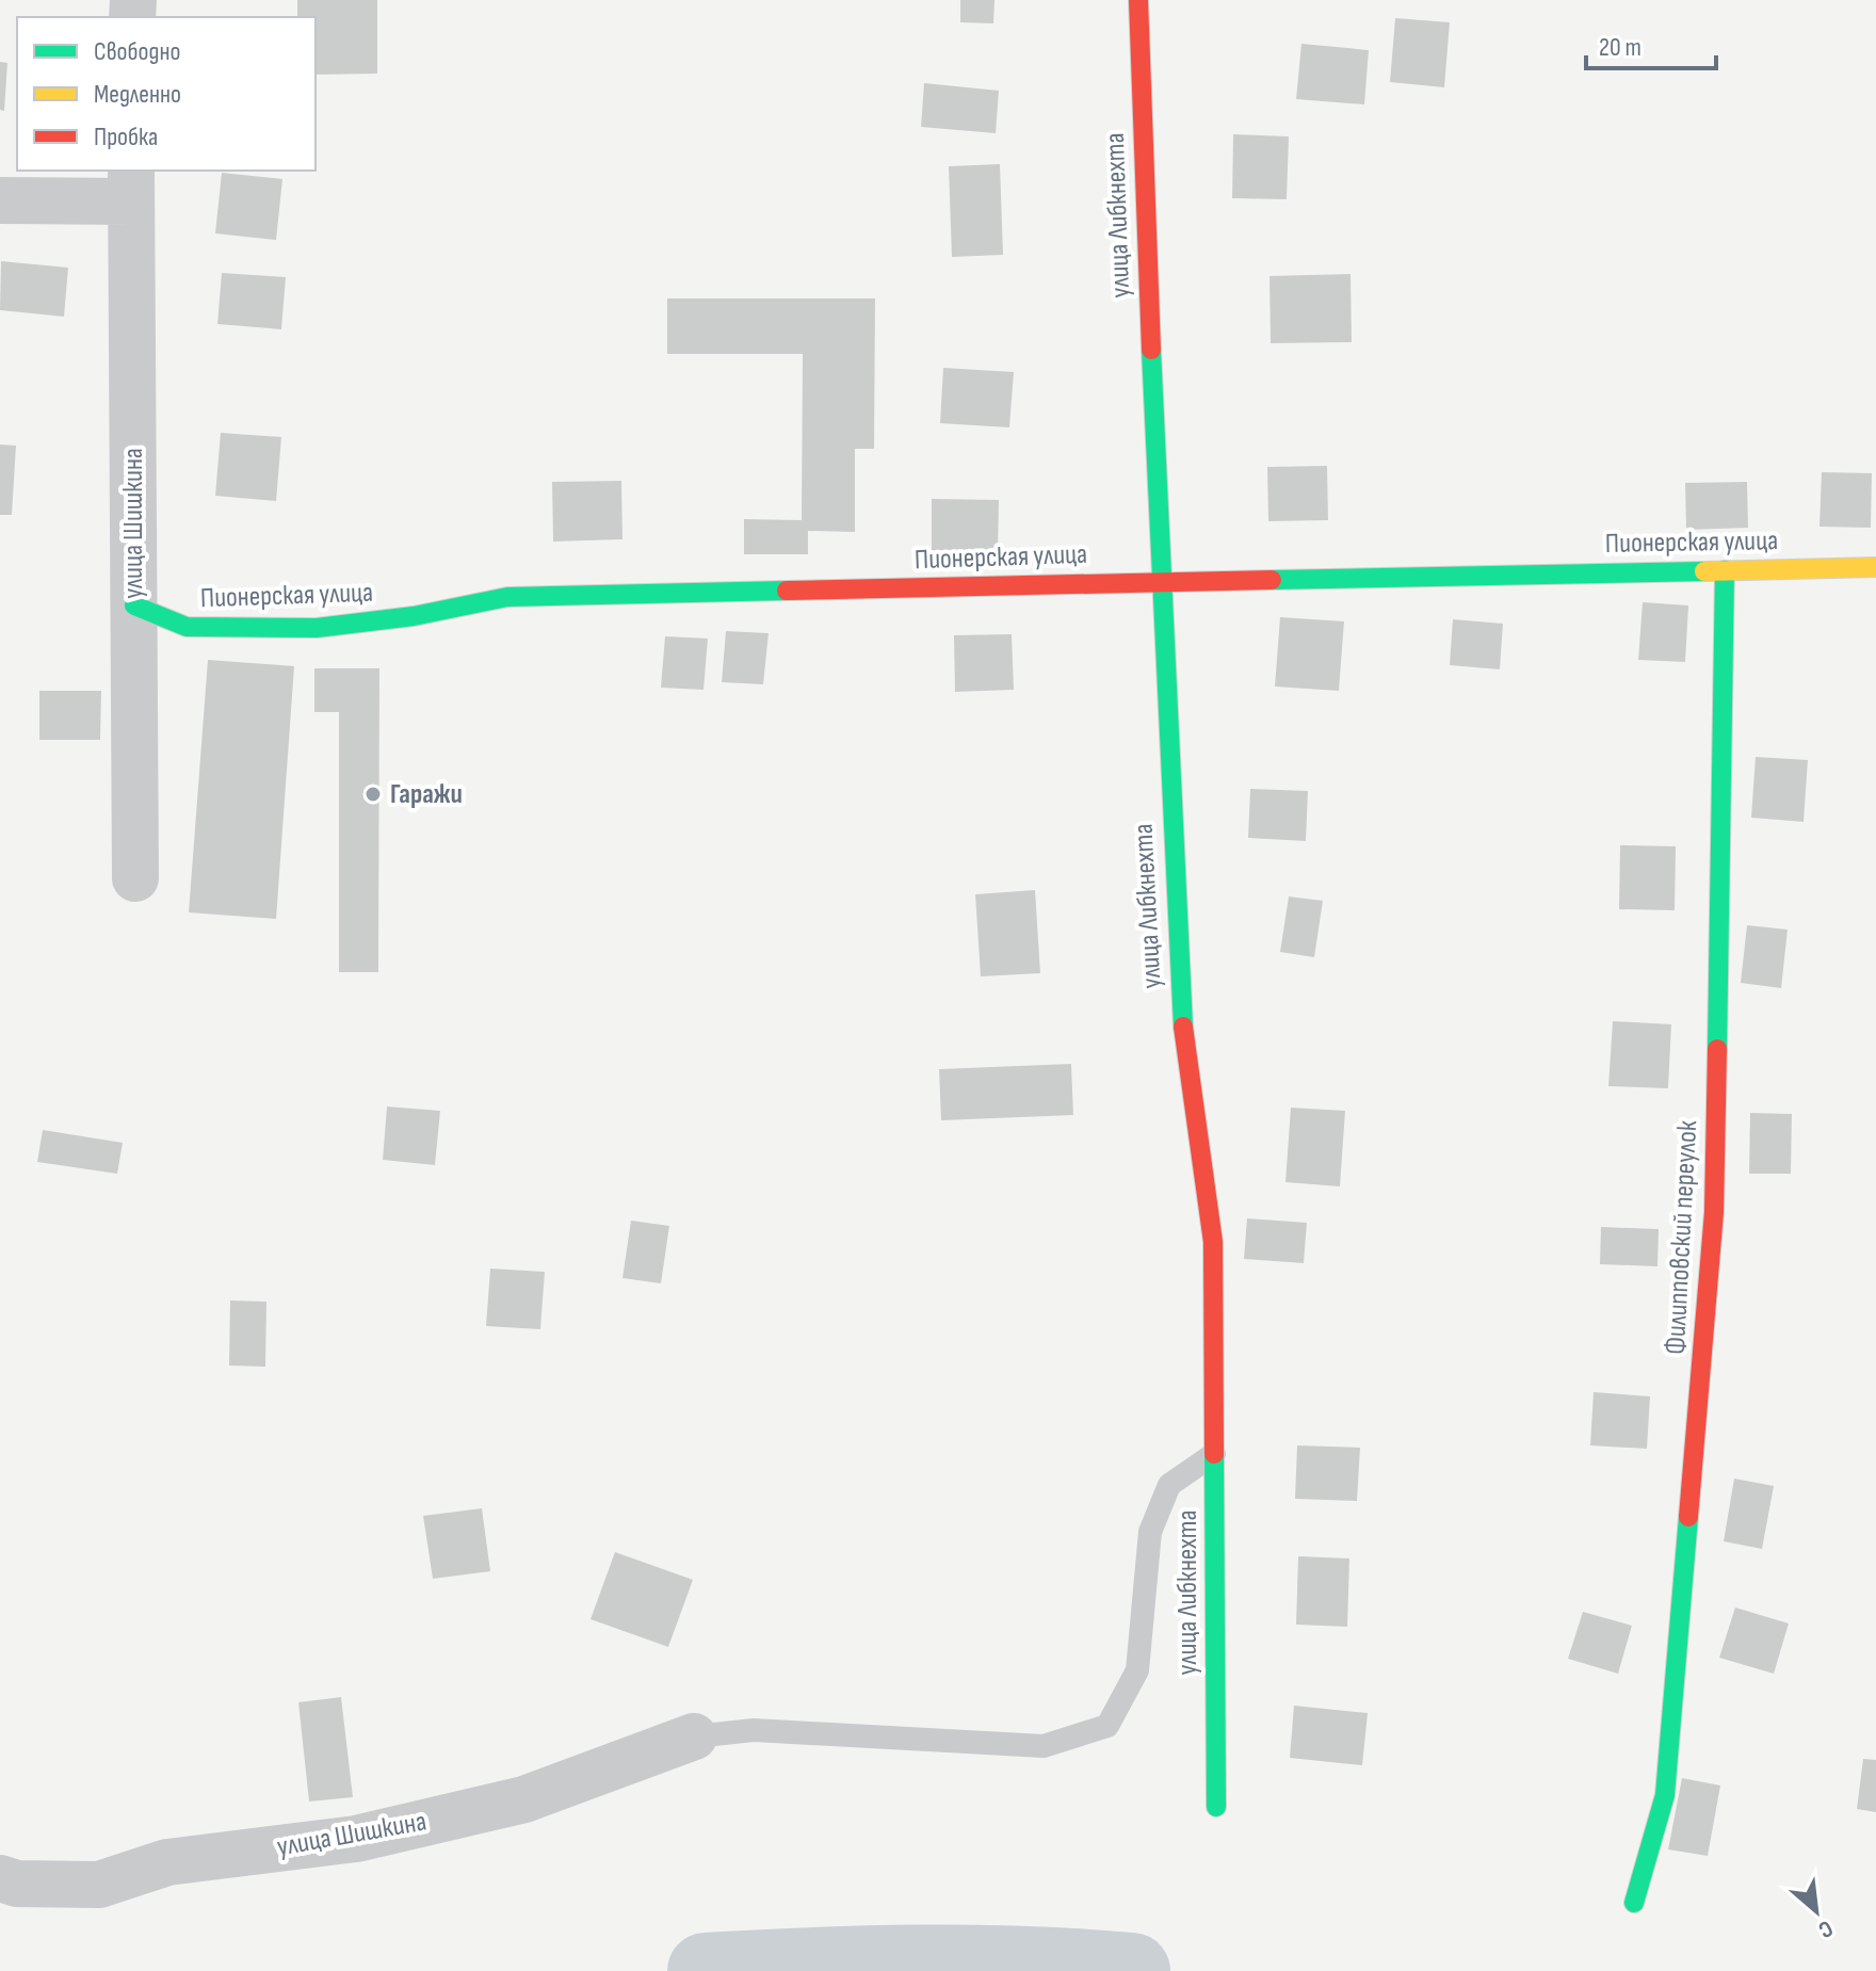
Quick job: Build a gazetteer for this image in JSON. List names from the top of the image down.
{
  "streets": {
    "street": [
      "улица Либкнехта",
      "улица Шишкина",
      "Пионерская улица",
      "Филипповский переулок"
    ]
  },
  "crossings": [
    ["улица Либкнехта", "Пионерская улица"],
    ["улица Шишкина", "Пионерская улица"],
    ["Пионерская улица", "Филипповский переулок"]
  ],
  "places": ["Гаражи"],
  "legend": ["Свободно", "Медленно", "Пробка"],
  "scale_bar": "20 m",
  "north": "bottom right"
}
